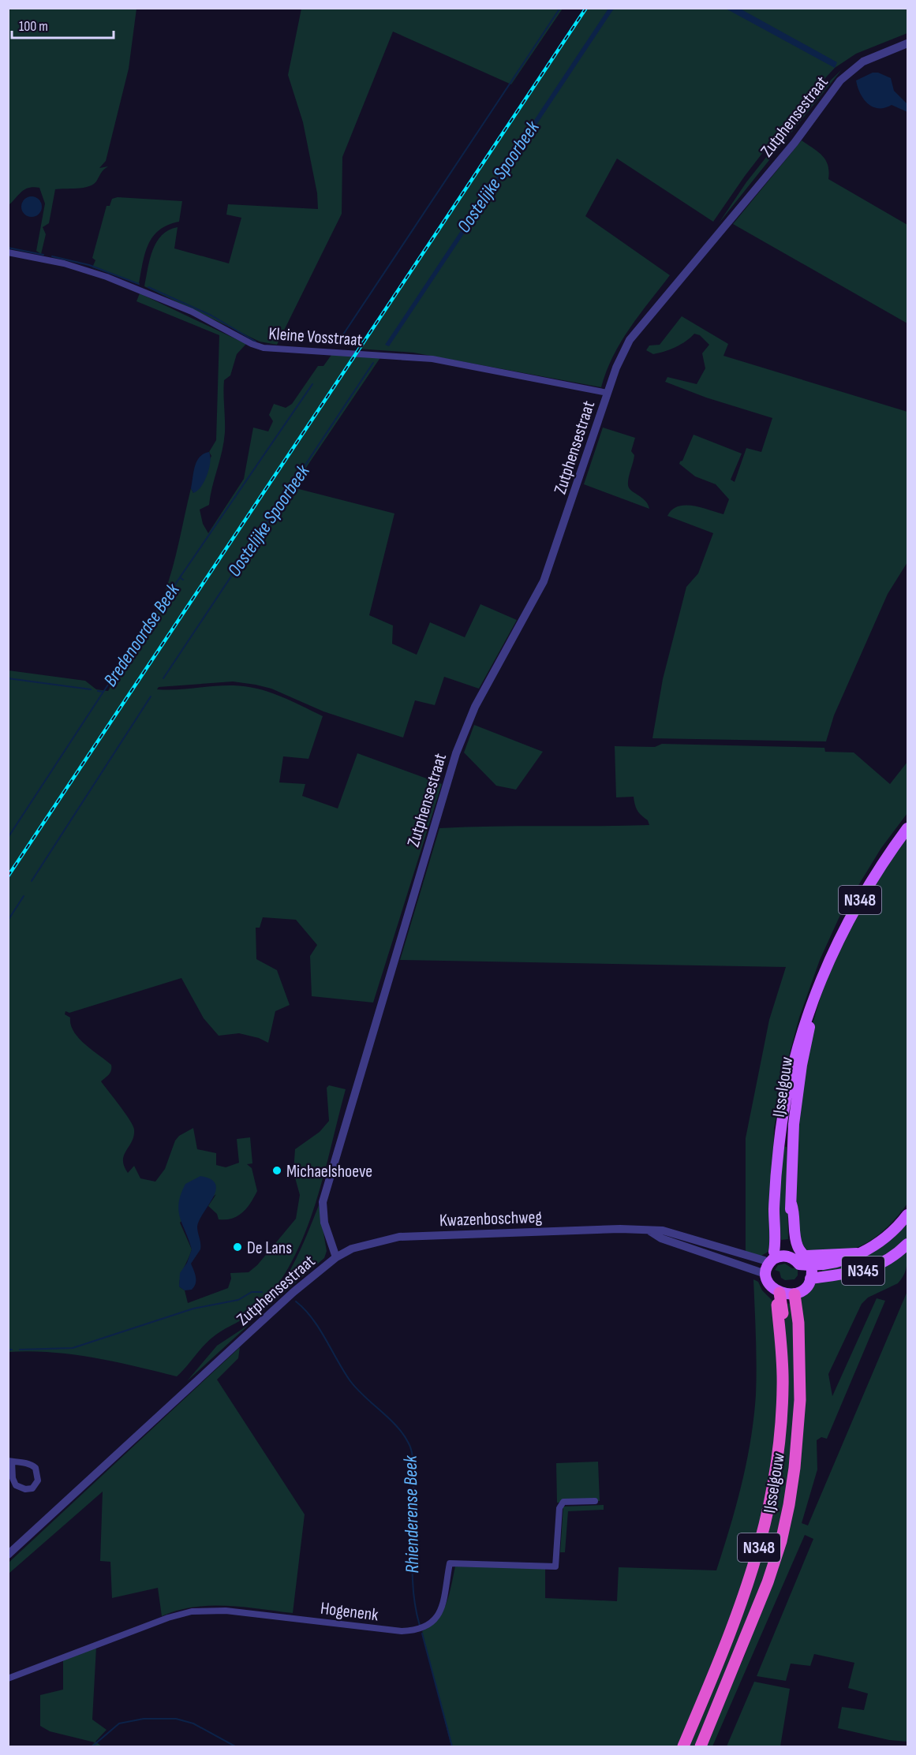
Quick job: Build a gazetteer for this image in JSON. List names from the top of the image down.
{
  "streets": {
    "highway": ["N348", "IJsselgouw"],
    "main road": ["N345"],
    "street": [
      "Zutphensestraat",
      "Kleine Vosstraat",
      "Kwazenboschweg",
      "Hogenenk"
    ]
  },
  "crossings": [
    ["Zutphensestraat", "Kleine Vosstraat"],
    ["Zutphensestraat", "Kwazenboschweg"]
  ],
  "water": ["Oostelijke Spoorbeek", "Bredenoordse Beek", "Rhienderense Beek"],
  "places": ["Michaelshoeve", "De Lans"],
  "scale_bar": "100 m"
}
